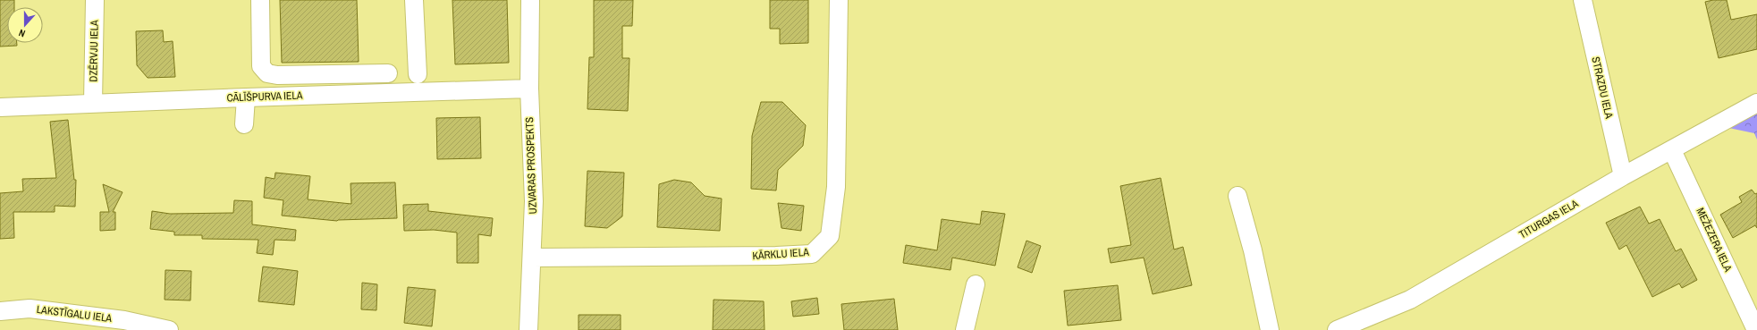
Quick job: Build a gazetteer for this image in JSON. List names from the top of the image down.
{
  "streets": {
    "street": [
      "DZĒRVJU IELA",
      "STRAZDU IELA",
      "CĀLĪŠPURVA IELA",
      "UZVARAS PROSPEKTS",
      "TITURGAS IELA",
      "MEŽEZERA IELA",
      "KĀRKLU IELA",
      "LAKSTĪGALU IELA"
    ]
  },
  "crossings": [
    ["DZĒRVJU IELA", "CĀLĪŠPURVA IELA"],
    ["STRAZDU IELA", "TITURGAS IELA"],
    ["CĀLĪŠPURVA IELA", "UZVARAS PROSPEKTS"],
    ["UZVARAS PROSPEKTS", "KĀRKLU IELA"],
    ["TITURGAS IELA", "MEŽEZERA IELA"]
  ],
  "north": "bottom"
}
